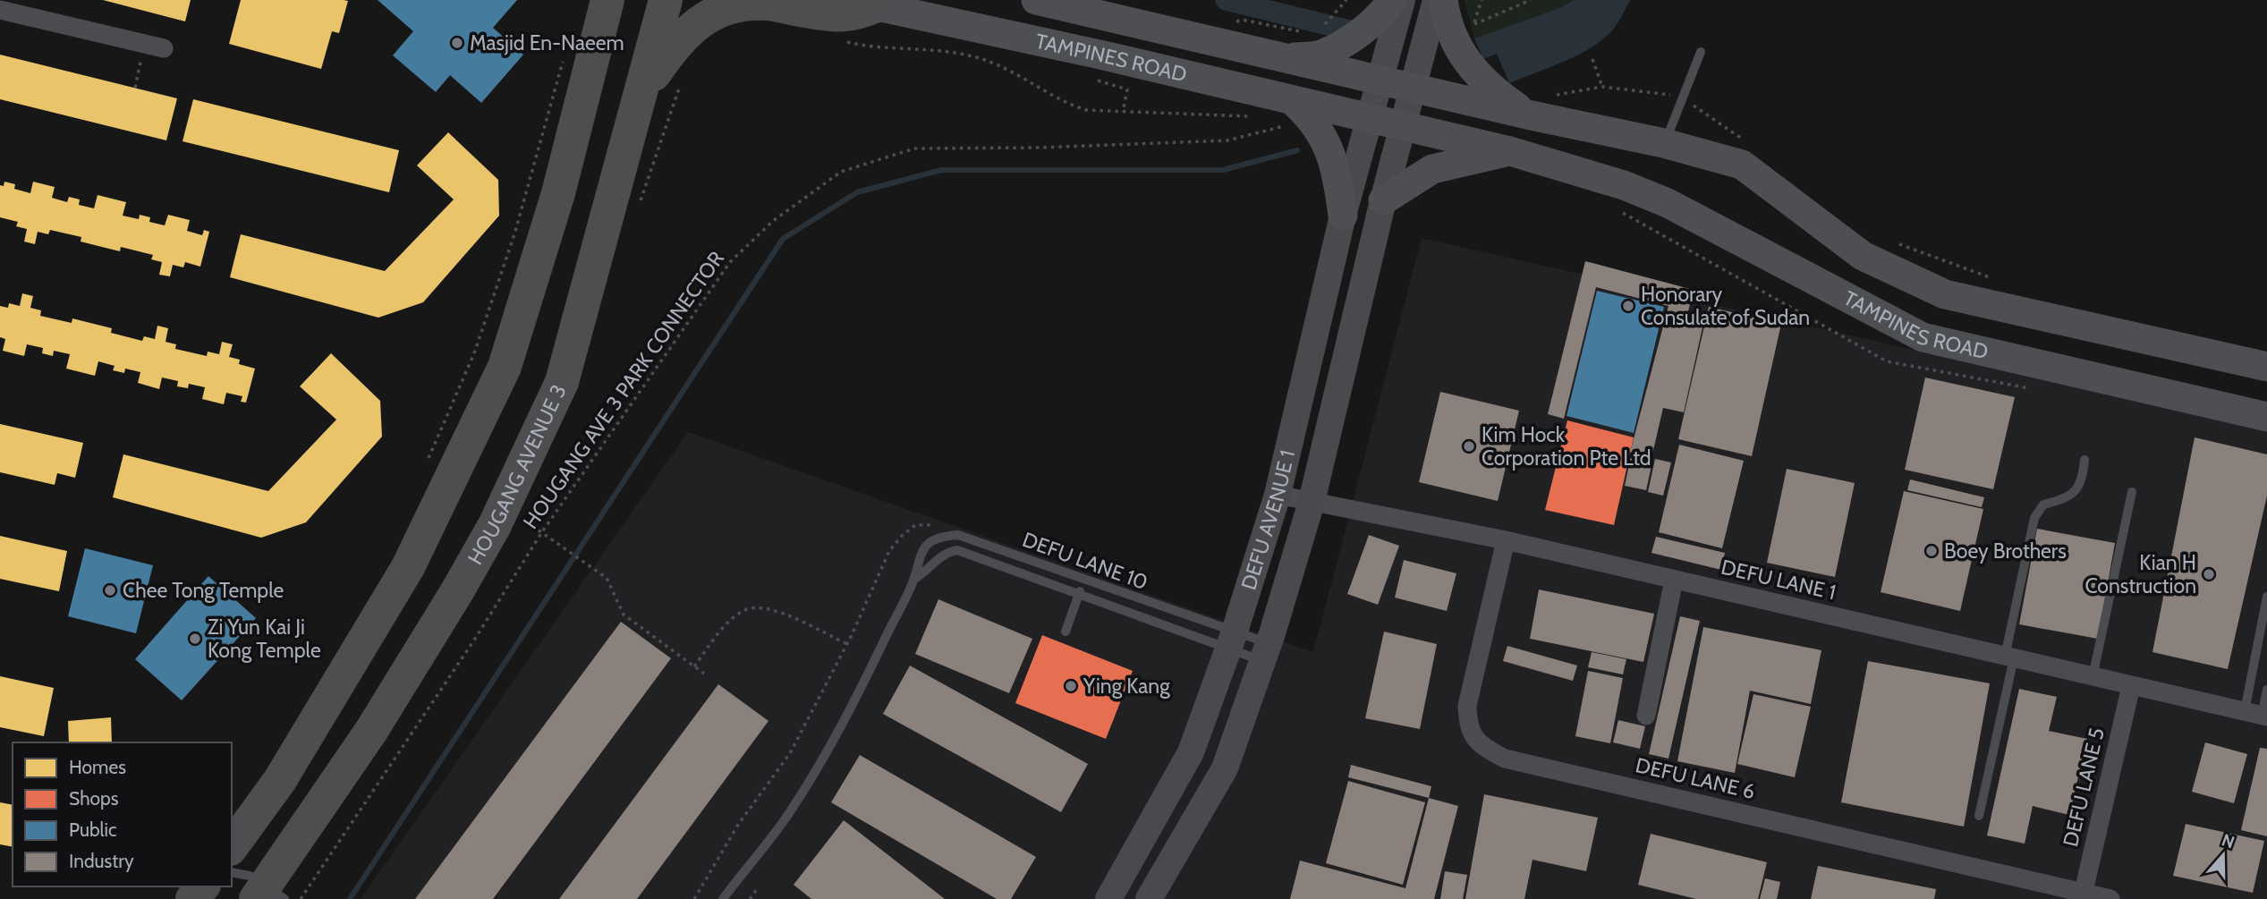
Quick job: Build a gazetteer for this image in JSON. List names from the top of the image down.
{
  "streets": {
    "highway": ["HOUGANG AVENUE 3"],
    "main road": ["TAMPINES ROAD", "DEFU AVENUE 1"],
    "street": ["DEFU LANE 1", "DEFU LANE 6", "DEFU LANE 5"],
    "lane": ["DEFU LANE 10"],
    "path": ["HOUGANG AVE 3 PARK CONNECTOR"]
  },
  "crossings": [
    ["TAMPINES ROAD", "HOUGANG AVE 3 PARK CONNECTOR"],
    ["TAMPINES ROAD", "DEFU AVENUE 1"],
    ["DEFU AVENUE 1", "DEFU LANE 10"],
    ["DEFU AVENUE 1", "DEFU LANE 1"],
    ["DEFU LANE 1", "DEFU LANE 6"],
    ["DEFU LANE 1", "DEFU LANE 5"],
    ["DEFU LANE 6", "DEFU LANE 5"]
  ],
  "places": [
    "Masjid En-Naeem",
    "Honorary Consulate of Sudan",
    "Kim Hock Corporation Pte Ltd",
    "Boey Brothers",
    "Kian H Construction",
    "Chee Tong Temple",
    "Zi Yun Kai Ji Kong Temple",
    "Ying Kang"
  ],
  "legend": [
    "Homes",
    "Shops",
    "Public",
    "Industry"
  ],
  "north": "top"
}
